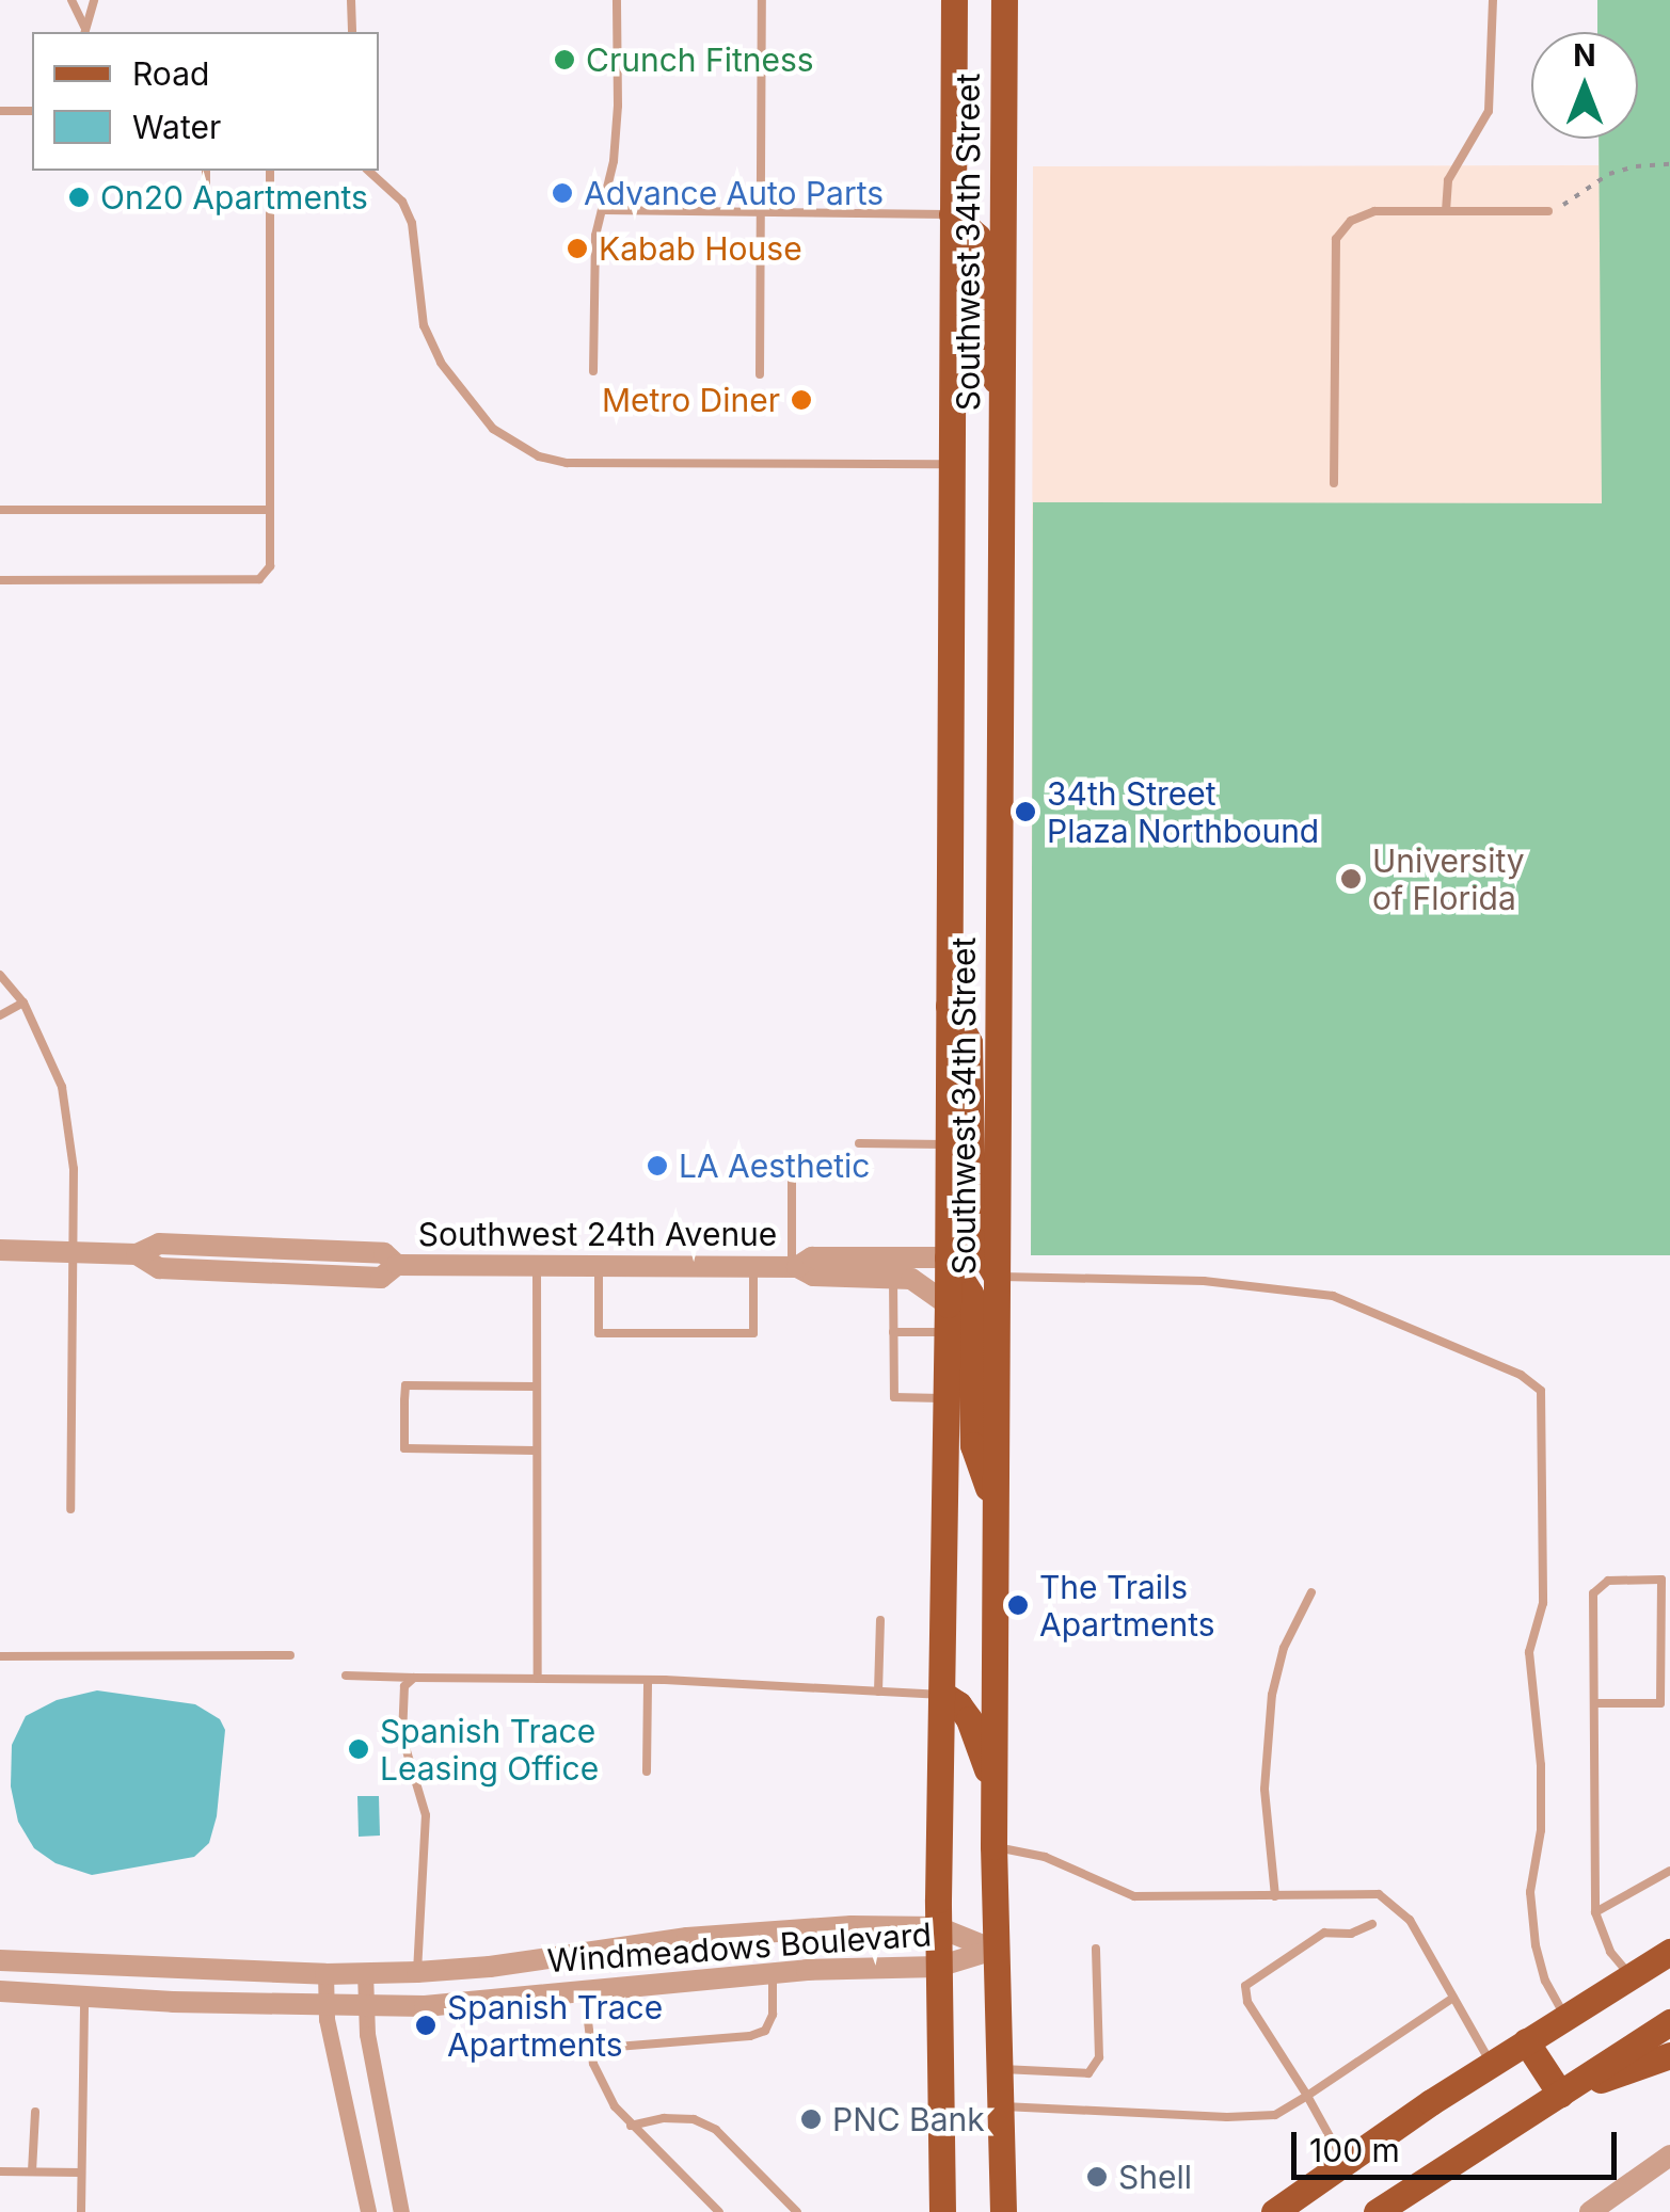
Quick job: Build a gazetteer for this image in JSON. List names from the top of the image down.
{
  "streets": {
    "main road": ["Southwest 34th Street"],
    "street": ["Southwest 24th Avenue", "Windmeadows Boulevard"]
  },
  "crossings": [
    ["Southwest 34th Street", "Southwest 24th Avenue"],
    ["Southwest 34th Street", "Windmeadows Boulevard"]
  ],
  "places": [
    "Crunch Fitness",
    "Advance Auto Parts",
    "On20 Apartments",
    "Kabab House",
    "Metro Diner",
    "34th Street Plaza Northbound",
    "University of Florida",
    "LA Aesthetic",
    "The Trails Apartments",
    "Spanish Trace Leasing Office",
    "Spanish Trace Apartments",
    "PNC Bank",
    "Shell"
  ],
  "legend": ["Road", "Water"],
  "scale_bar": "100 m",
  "north": "top"
}
